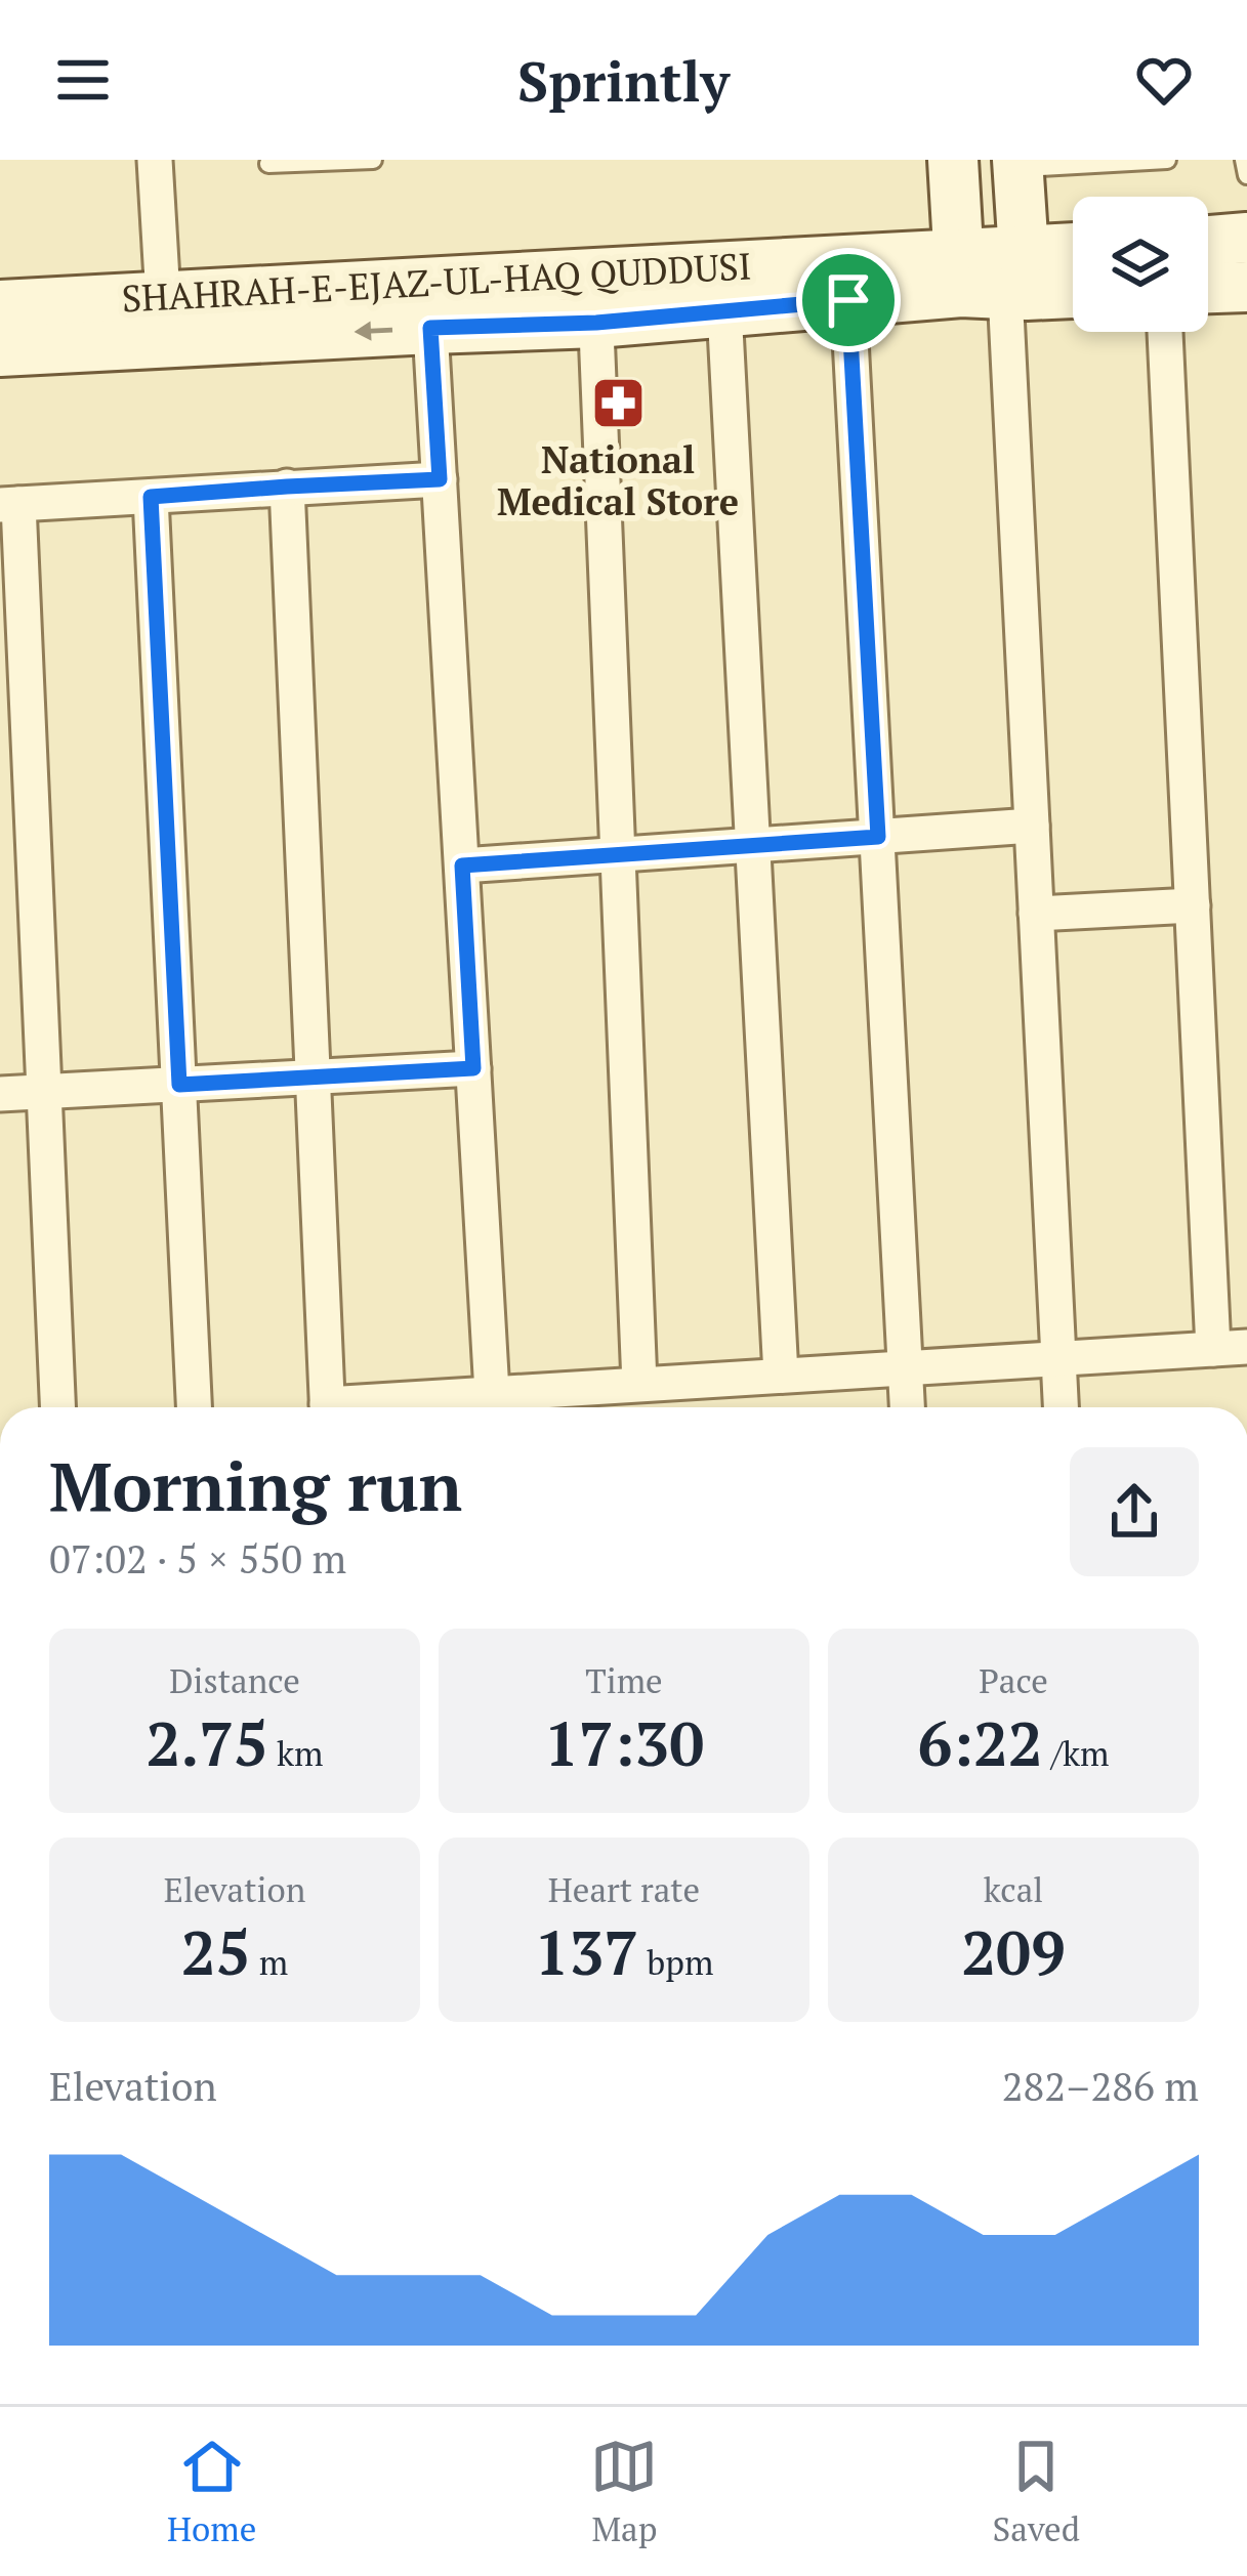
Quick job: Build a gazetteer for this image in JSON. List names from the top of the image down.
{
  "streets": {
    "main road": ["SHAHRAH-E-EJAZ-UL-HAQ QUDDUSI"]
  },
  "places": {
    "pharmacy": ["National Medical Store"]
  },
  "page": {
    "header": "Sprintly",
    "heading": ["Morning run", "07:02 · 5 × 550 m"],
    "stats": [
      ["Distance", "2.75 km"],
      ["Time", "17:30"],
      ["Pace", "6:22 /km"],
      ["Elevation", "25 m"],
      ["Heart rate", "137 bpm"],
      ["kcal", "209"]
    ],
    "chart": ["Elevation", "282–286 m"],
    "tabs": ["Home", "Map", "Saved"]
  }
}
